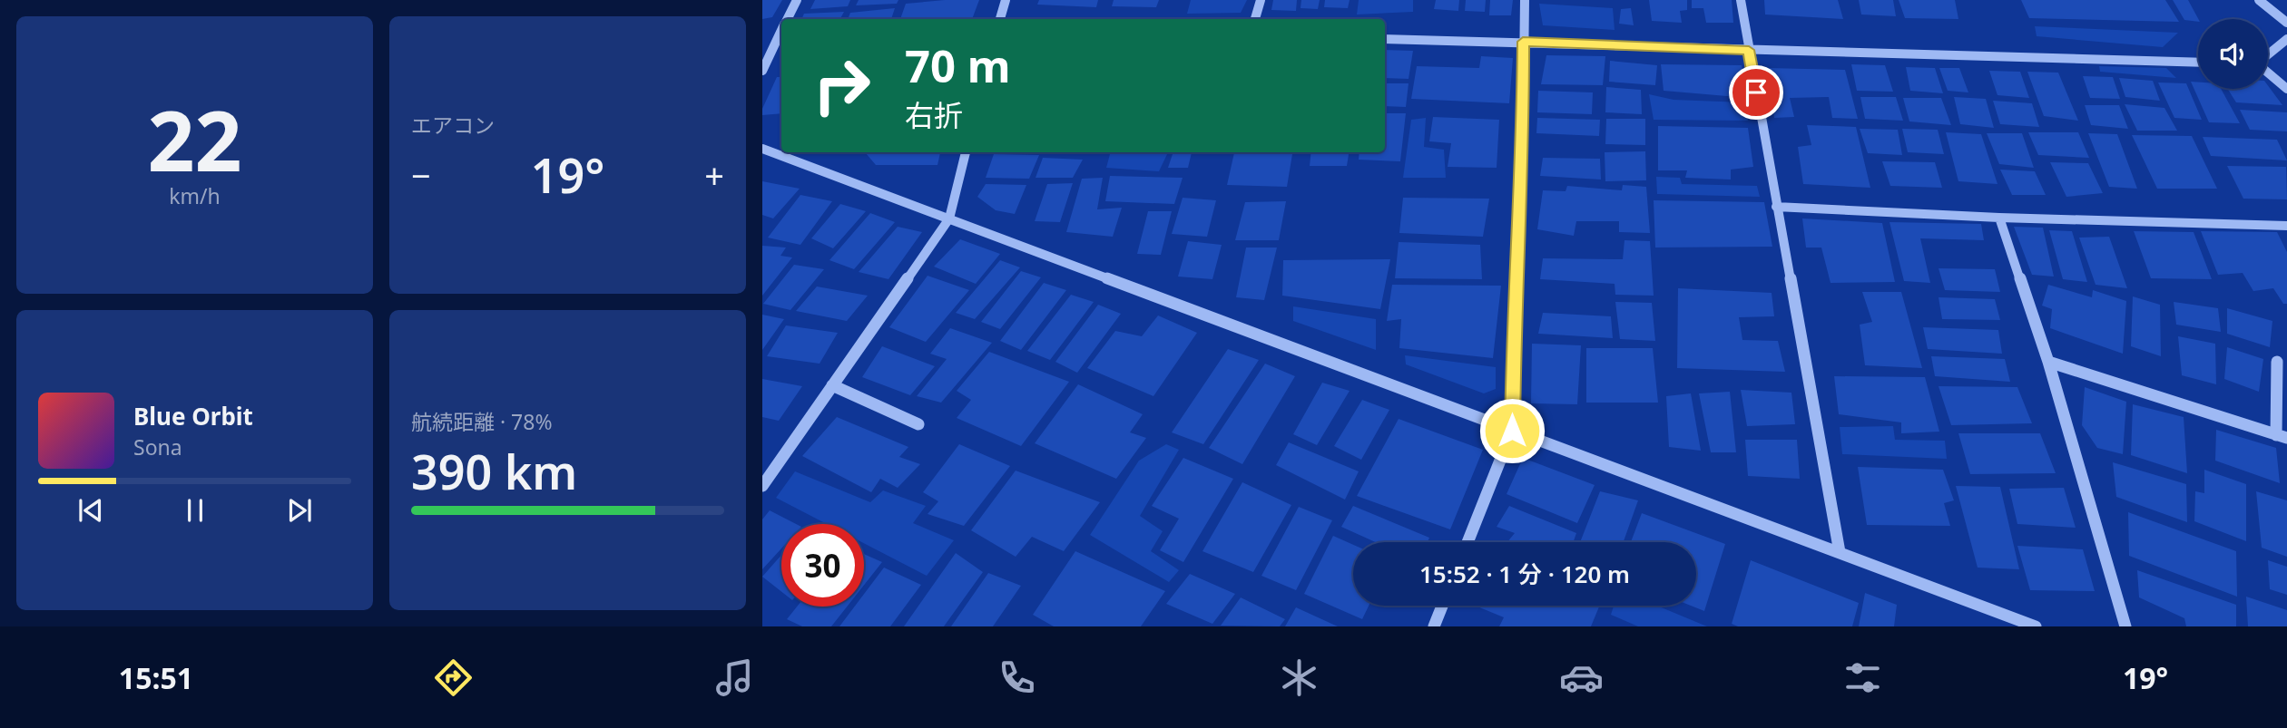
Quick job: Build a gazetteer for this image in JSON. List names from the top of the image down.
{
  "page": {
    "tile": [
      ["22", "km/h"],
      "エアコン",
      ["航続距離 · 78%", "390 km"]
    ],
    "turn": ["70 m", "右折"],
    "heat": ["−", "19°", "+"],
    "song": ["Blue Orbit", "Sona"],
    "limit": "30",
    "trip": "15:52 · 1 分 · 120 m",
    "tabs": ["15:51", "19°"]
  }
}
